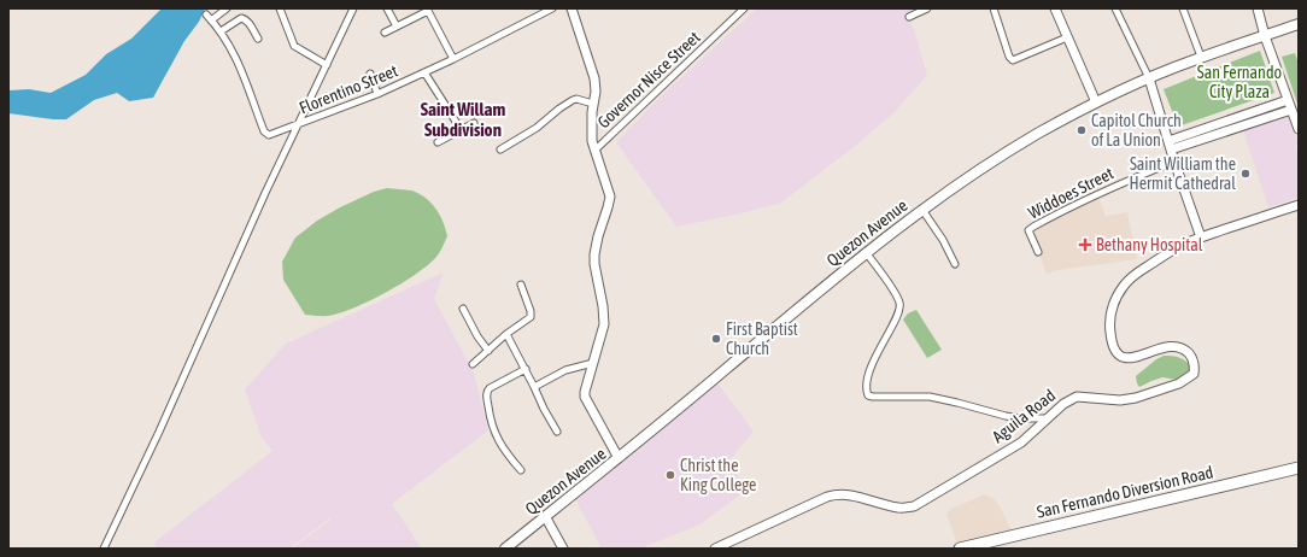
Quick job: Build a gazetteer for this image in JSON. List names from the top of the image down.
{
  "streets": {
    "highway": ["San Fernando Diversion Road"],
    "main road": ["Quezon Avenue"],
    "street": [
      "Governor Nisce Street",
      "Florentino Street",
      "Widdoes Street",
      "Aguila Road"
    ]
  },
  "districts": ["Saint Willam Subdivision"],
  "parks": ["San Fernando City Plaza"],
  "places": {
    "other": [
      "Capitol Church of La Union",
      "Saint William the Hermit Cathedral",
      "First Baptist Church",
      "Christ the King College"
    ],
    "health": ["Bethany Hospital"]
  }
}
